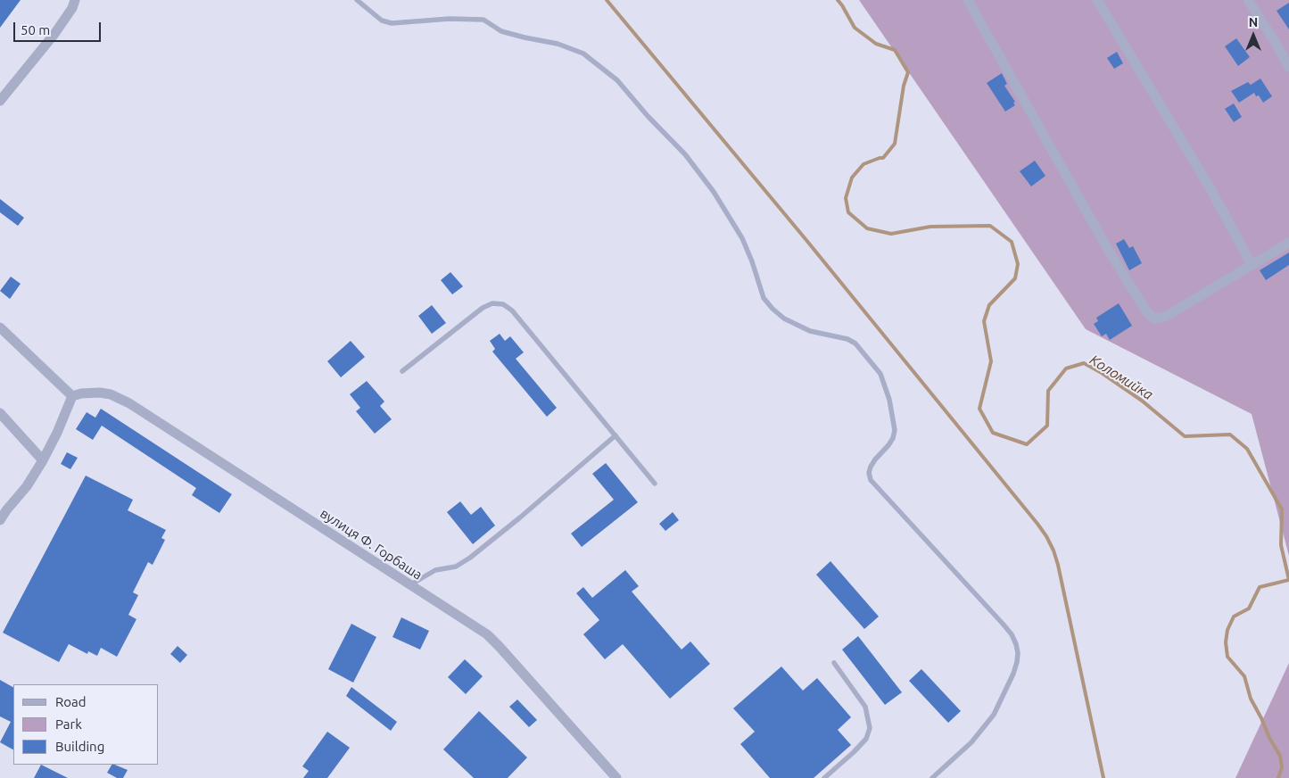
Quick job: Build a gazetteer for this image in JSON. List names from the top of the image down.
{
  "streets": {
    "street": ["вулиця Ф. Горбаша"]
  },
  "water": ["Коломийка"],
  "legend": ["Road", "Park", "Building"],
  "scale_bar": "50 m",
  "north": "top"
}
